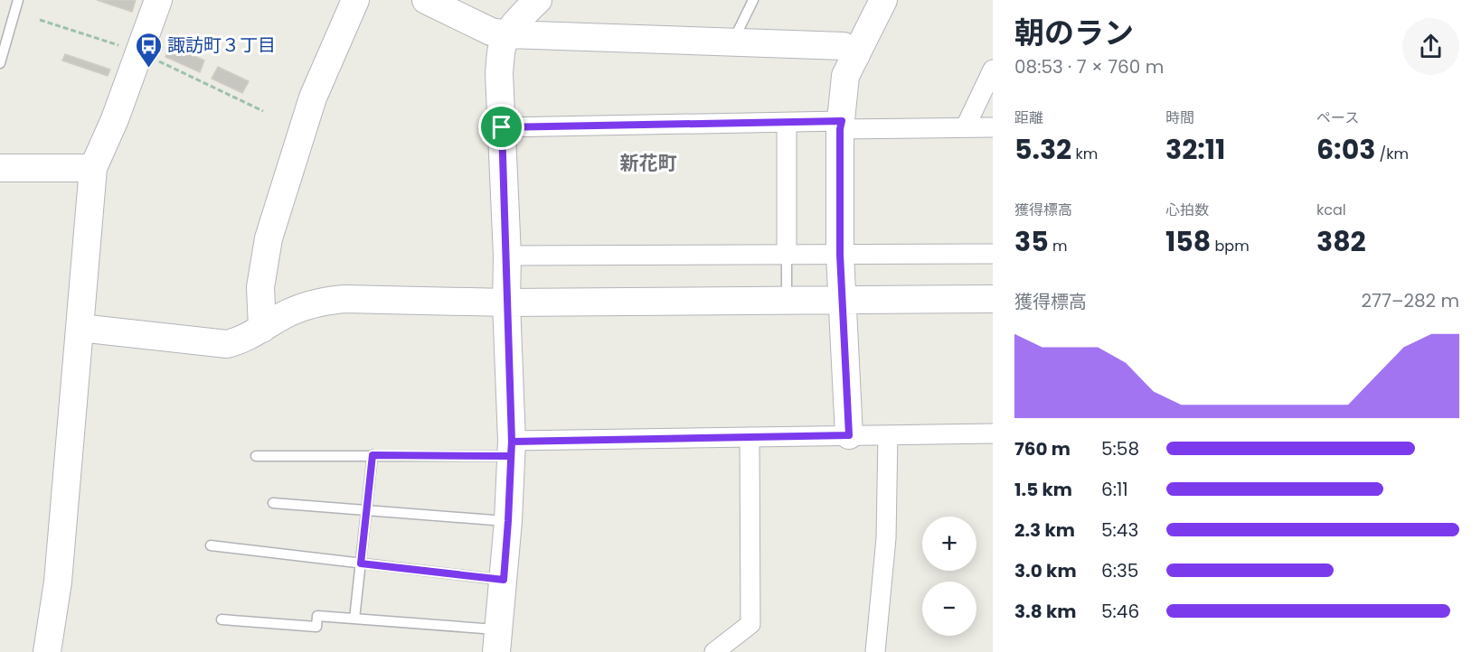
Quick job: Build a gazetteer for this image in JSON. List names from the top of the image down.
{
  "districts": ["新花町"],
  "places": {
    "bus stop": ["諏訪町３丁目"]
  },
  "page": {
    "heading": ["朝のラン", "08:53 · 7 × 760 m"],
    "stats": [
      ["距離", "5.32 km"],
      ["時間", "32:11"],
      ["ペース", "6:03 /km"],
      ["獲得標高", "35 m"],
      ["心拍数", "158 bpm"],
      ["kcal", "382"]
    ],
    "chart": ["獲得標高", "277–282 m"],
    "list": [
      {
        "name": "760 m",
        "note": "5:58"
      },
      {
        "name": "1.5 km",
        "note": "6:11"
      },
      {
        "name": "2.3 km",
        "note": "5:43"
      },
      {
        "name": "3.0 km",
        "note": "6:35"
      },
      {
        "name": "3.8 km",
        "note": "5:46"
      }
    ],
    "map_buttons": ["+", "−"]
  }
}
